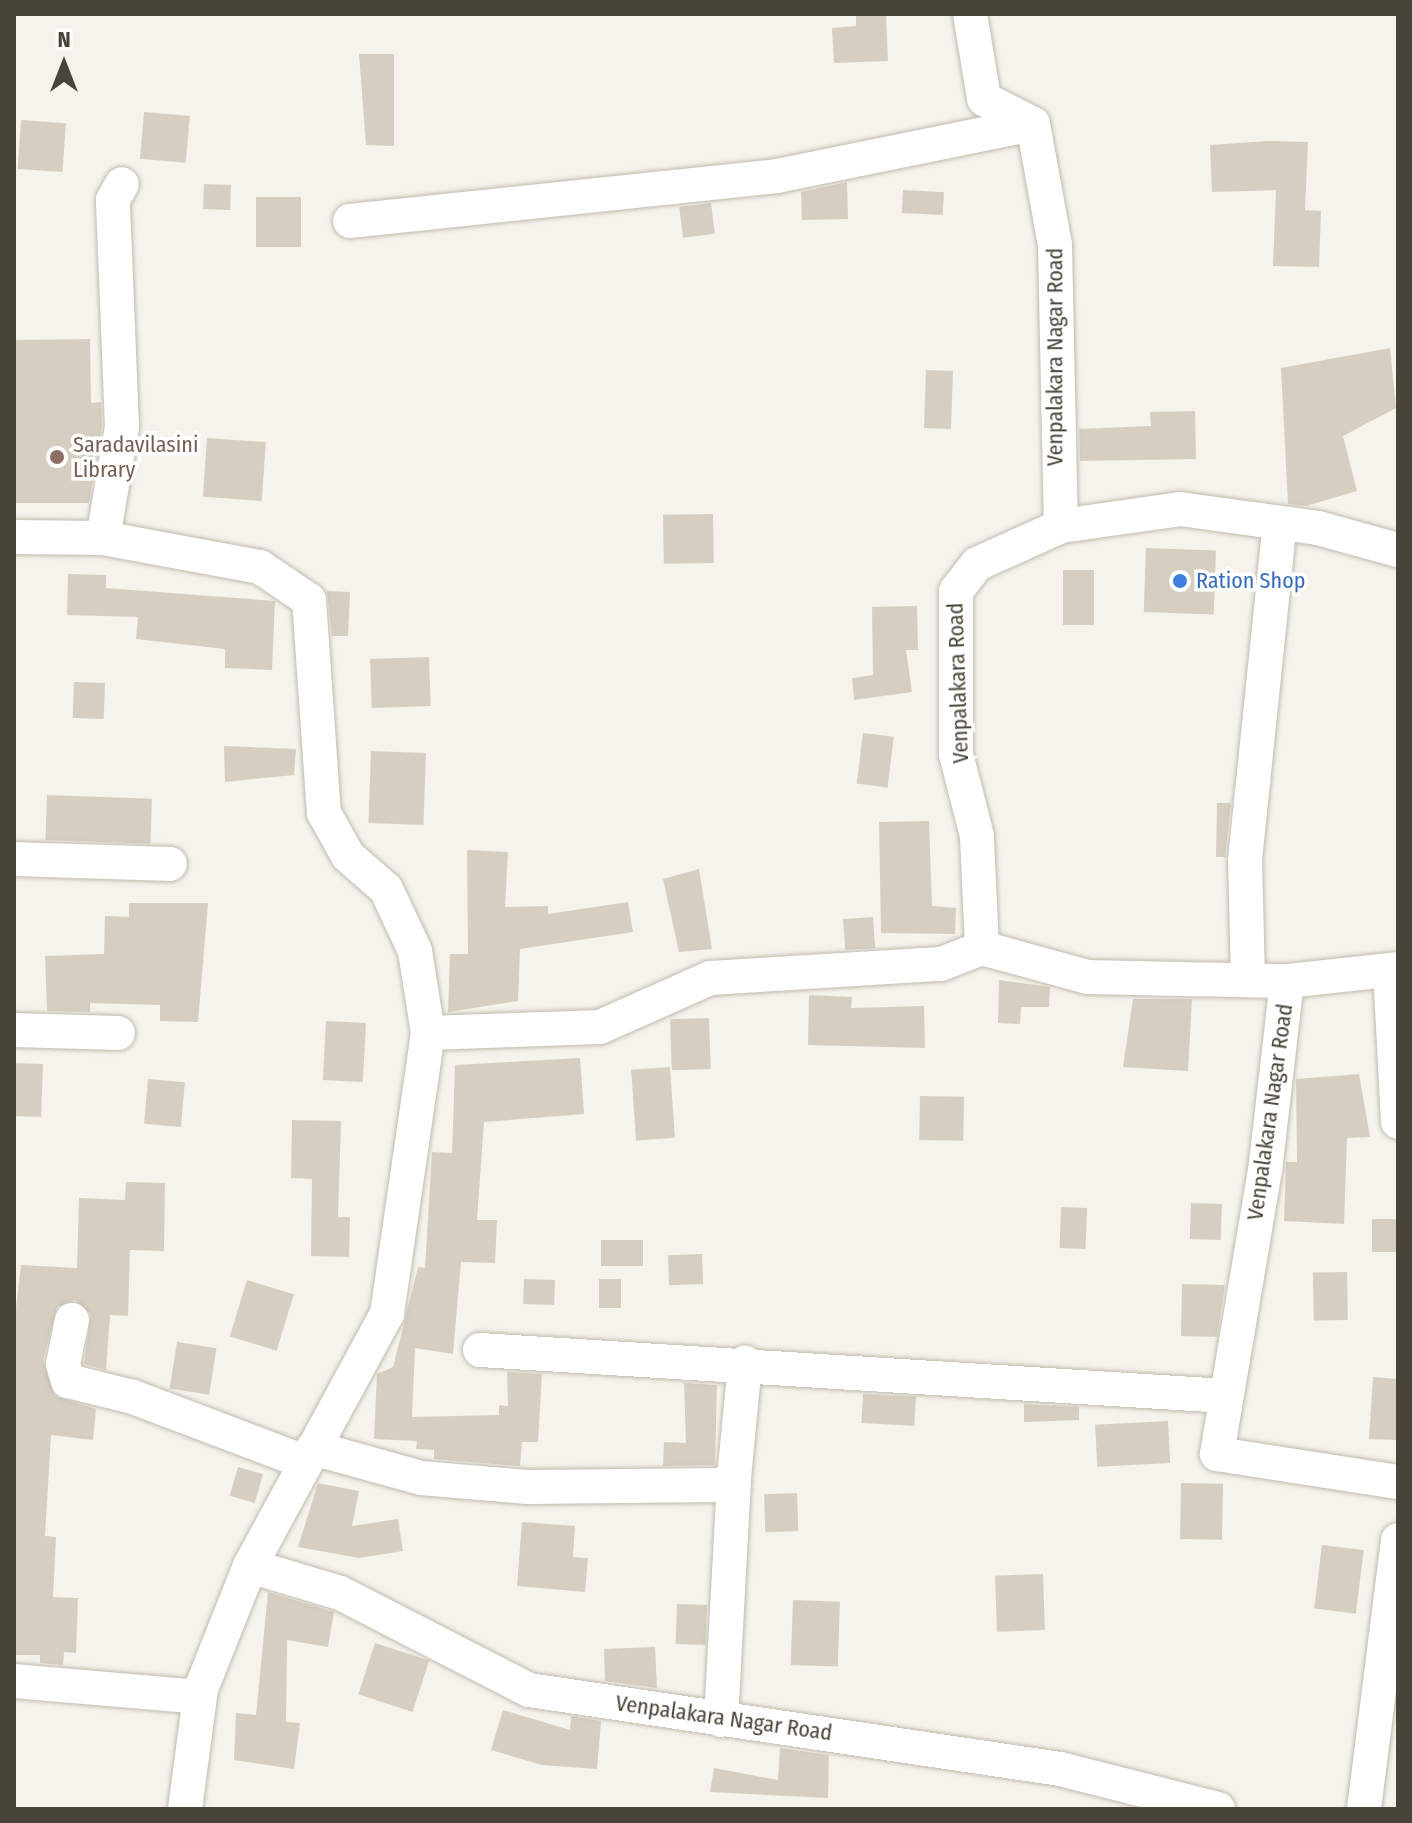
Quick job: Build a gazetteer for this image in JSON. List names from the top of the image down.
{
  "streets": {
    "street": ["Venpalakara Nagar Road", "Venpalakara Road"]
  },
  "crossings": [
    ["Venpalakara Nagar Road", "Venpalakara Road"]
  ],
  "places": ["Saradavilasini Library", "Ration Shop"],
  "north": "top"
}
